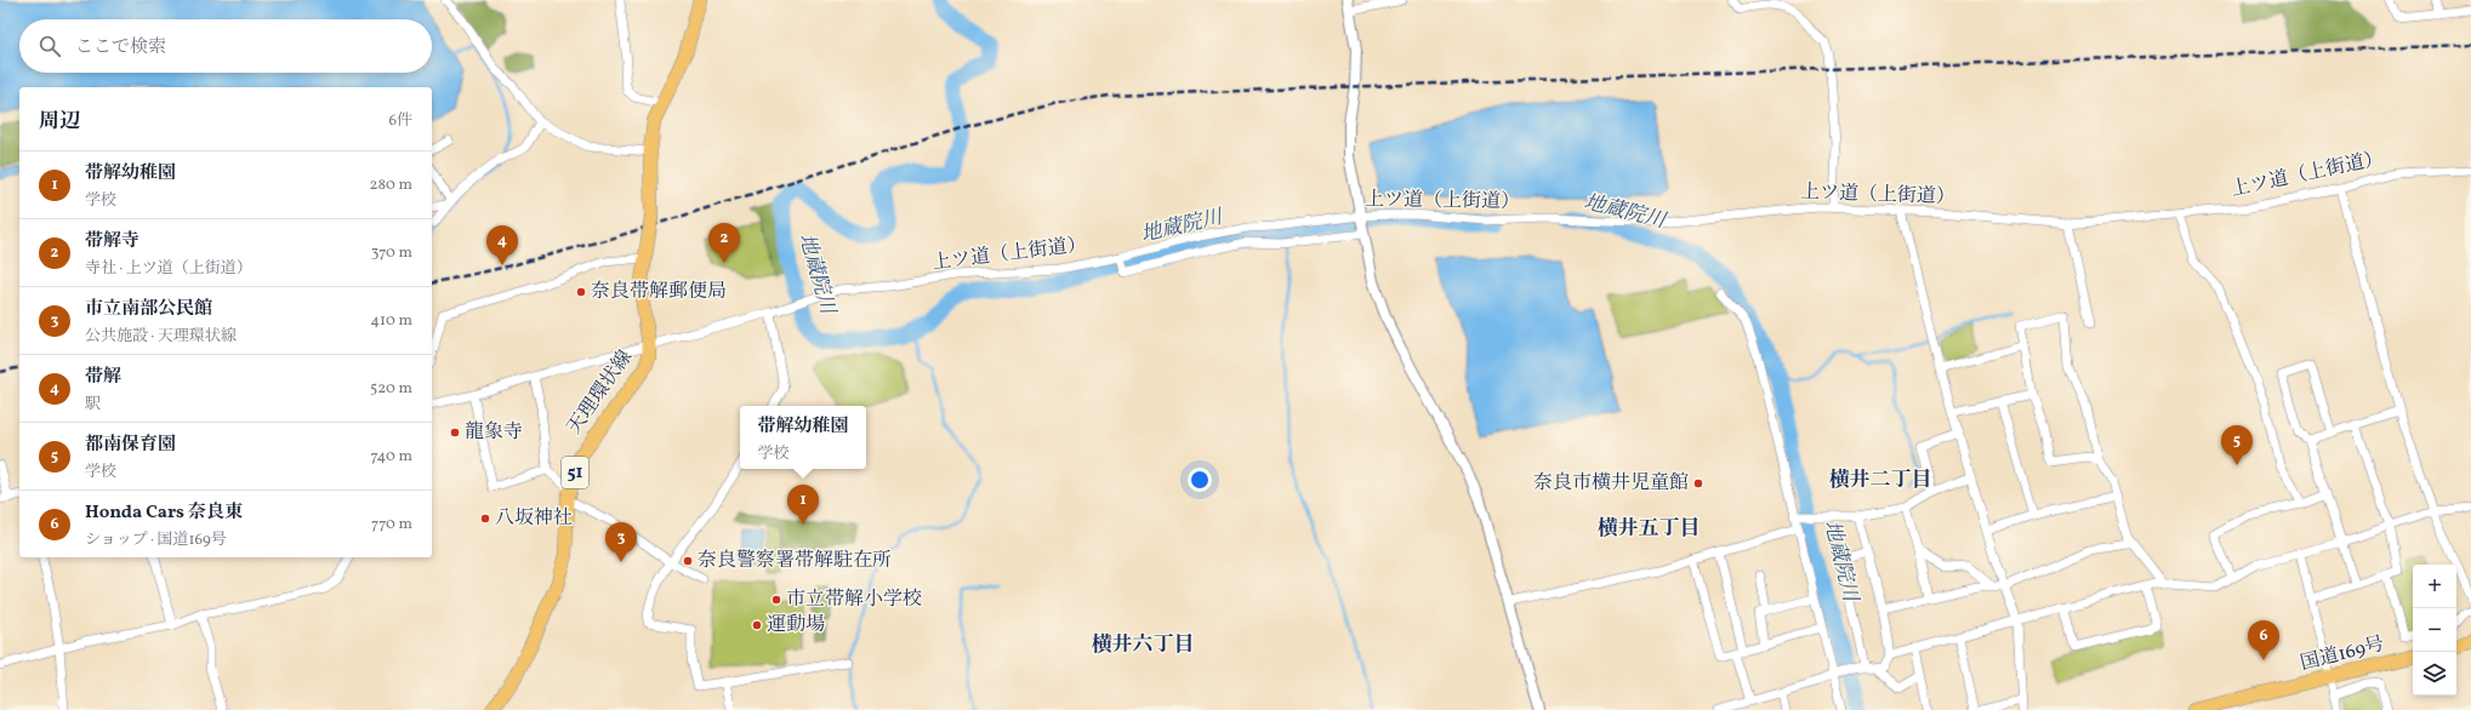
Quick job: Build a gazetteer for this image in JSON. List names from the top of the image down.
{
  "streets": {
    "main road": ["天理環状線", "51", "国道169号"],
    "street": ["上ツ道（上街道）"]
  },
  "crossings": [
    ["上ツ道（上街道）", "天理環状線"]
  ],
  "districts": ["横井二丁目", "横井五丁目", "横井六丁目"],
  "water": ["地蔵院川"],
  "places": [
    "奈良帯解郵便局",
    "龍象寺",
    "奈良市横井児童館",
    "八坂神社",
    "奈良警察署帯解駐在所",
    "市立帯解小学校",
    "運動場"
  ],
  "page": {
    "search": "ここで検索",
    "heading": ["周辺", "6件"],
    "list": [
      {
        "mark": "1",
        "name": "帯解幼稚園",
        "note": "学校",
        "value": "280 m"
      },
      {
        "mark": "2",
        "name": "帯解寺",
        "note": "寺社 · 上ツ道（上街道）",
        "value": "370 m"
      },
      {
        "mark": "3",
        "name": "市立南部公民館",
        "note": "公共施設 · 天理環状線",
        "value": "410 m"
      },
      {
        "mark": "4",
        "name": "帯解",
        "note": "駅",
        "value": "520 m"
      },
      {
        "mark": "5",
        "name": "都南保育園",
        "note": "学校",
        "value": "740 m"
      },
      {
        "mark": "6",
        "name": "Honda Cars 奈良東",
        "note": "ショップ · 国道169号",
        "value": "770 m"
      }
    ],
    "pins": [
      "2",
      "4",
      "5",
      "1",
      "3",
      "6"
    ],
    "popup": ["帯解幼稚園", "学校"],
    "map_buttons": ["+", "−"]
  }
}
